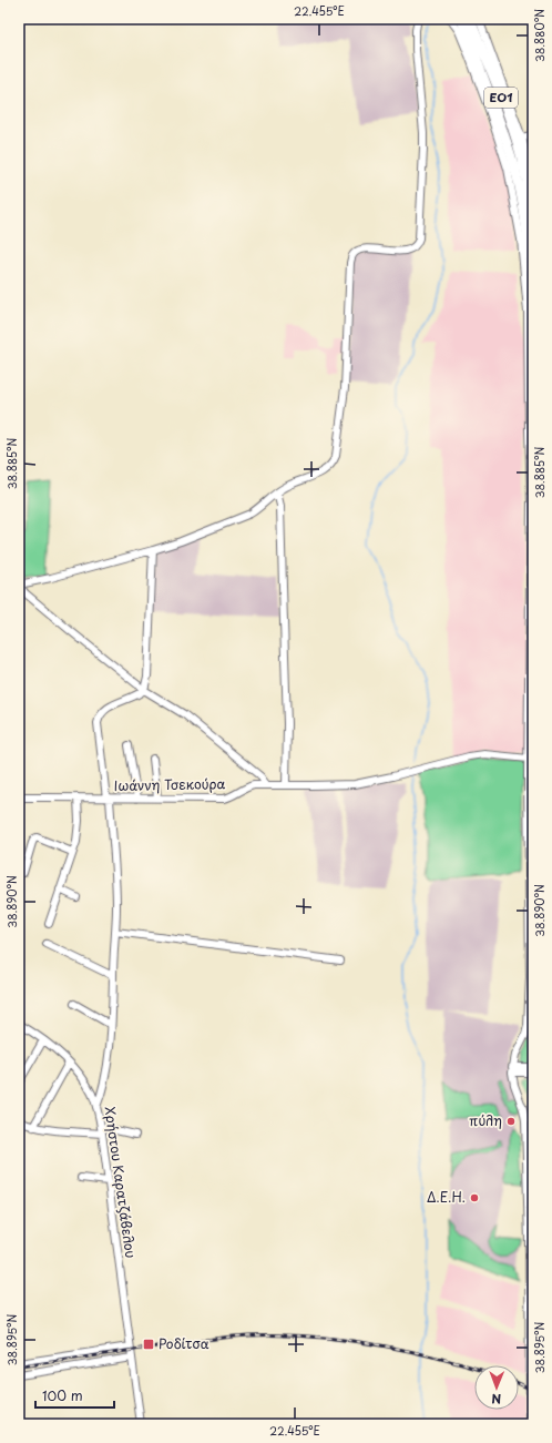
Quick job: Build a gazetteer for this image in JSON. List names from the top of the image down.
{
  "streets": {
    "main road": ["ΕΟ1"],
    "street": ["Ιωάννη Τσεκούρα", "Χρήστου Καρατζάβελου"]
  },
  "places": {
    "other": ["πύλη", "Δ.Ε.Η."],
    "transit": ["Ροδίτσα"]
  },
  "scale_bar": "100 m",
  "north": "bottom",
  "coordinates": [
    "22.455°E",
    "38.880°N",
    "38.885°N",
    "38.890°N",
    "38.895°N"
  ]
}
